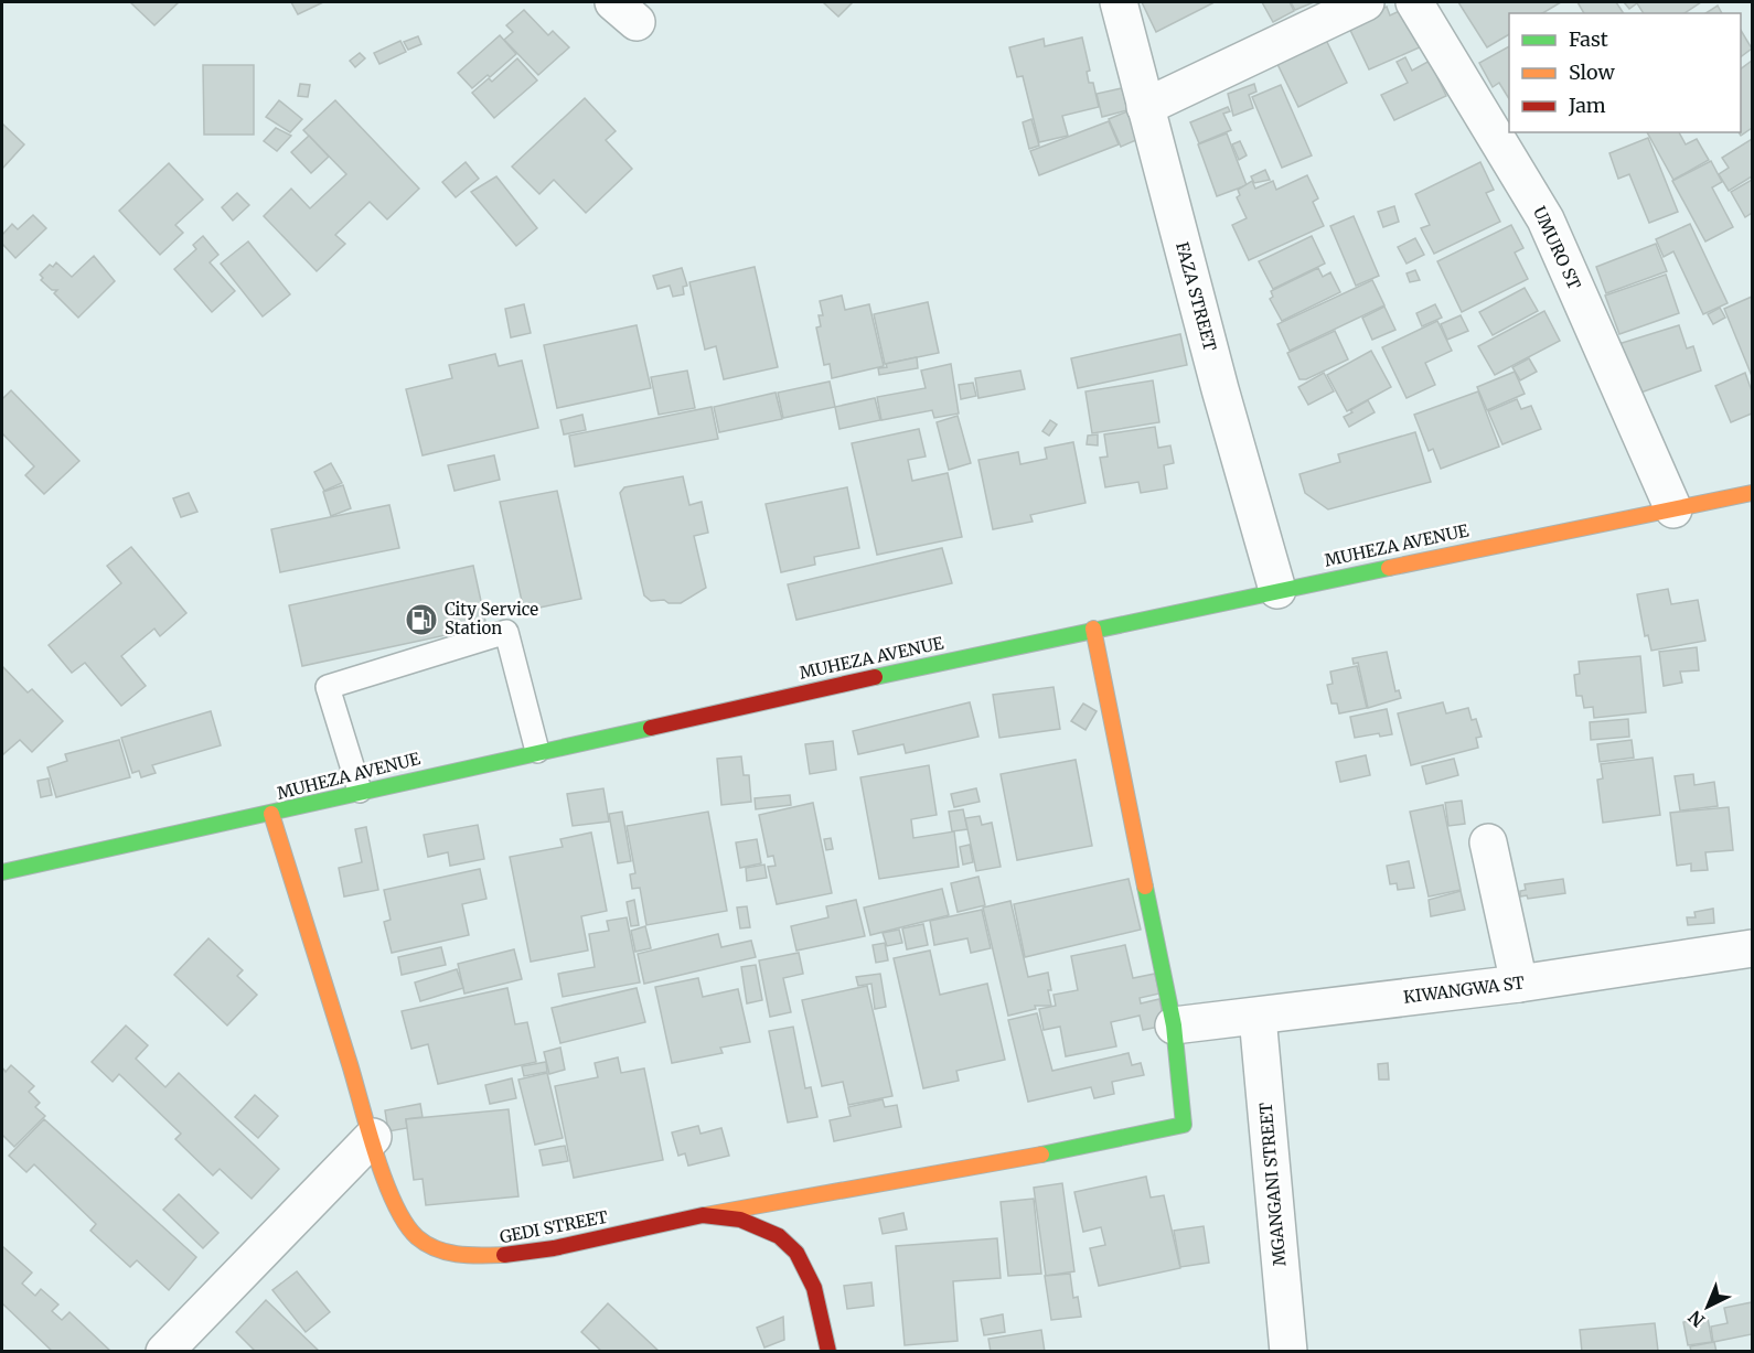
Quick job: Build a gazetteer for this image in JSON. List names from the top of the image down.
{
  "streets": {
    "street": [
      "UMURO ST",
      "FAZA STREET",
      "MUHEZA AVENUE",
      "KIWANGWA ST",
      "MGANGANI STREET",
      "GEDI STREET"
    ]
  },
  "crossings": [
    ["UMURO ST", "MUHEZA AVENUE"],
    ["FAZA STREET", "MUHEZA AVENUE"],
    ["MUHEZA AVENUE", "GEDI STREET"],
    ["KIWANGWA ST", "MGANGANI STREET"]
  ],
  "places": {
    "fuel station": ["City Service Station"]
  },
  "legend": ["Fast", "Slow", "Jam"],
  "north": "bottom left"
}
